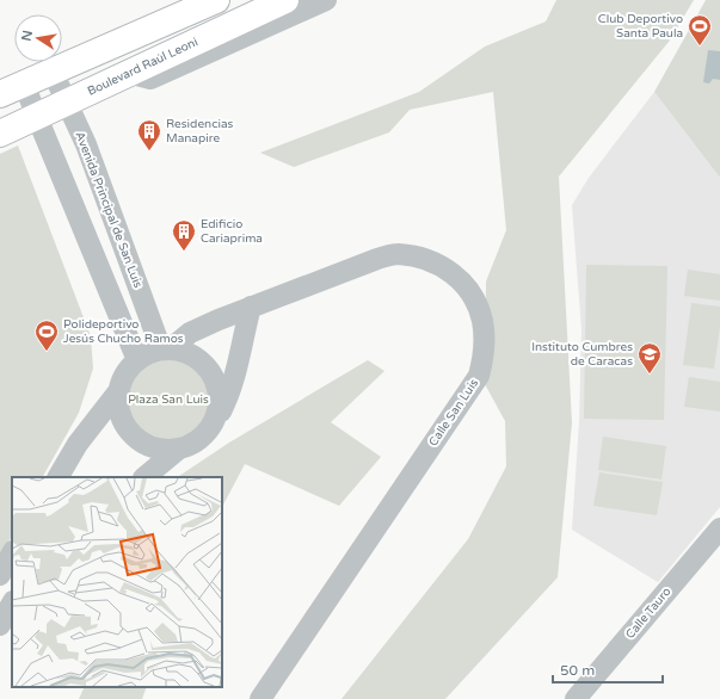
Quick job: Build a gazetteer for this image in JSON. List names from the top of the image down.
{
  "streets": {
    "main road": ["Boulevard Raúl Leoni"],
    "street": ["Avenida Principal de San Luis", "Calle San Luis", "Calle Tauro"]
  },
  "crossings": [
    ["Boulevard Raúl Leoni", "Avenida Principal de San Luis"],
    ["Avenida Principal de San Luis", "Calle San Luis"]
  ],
  "parks": ["Plaza San Luis"],
  "places": {
    "sports": ["Club Deportivo Santa Paula", "Polideportivo Jesús Chucho Ramos"],
    "building": ["Residencias Manapire", "Edificio Cariaprima"],
    "school or university": ["Instituto Cumbres de Caracas"]
  },
  "scale_bar": "50 m",
  "north": "left"
}
